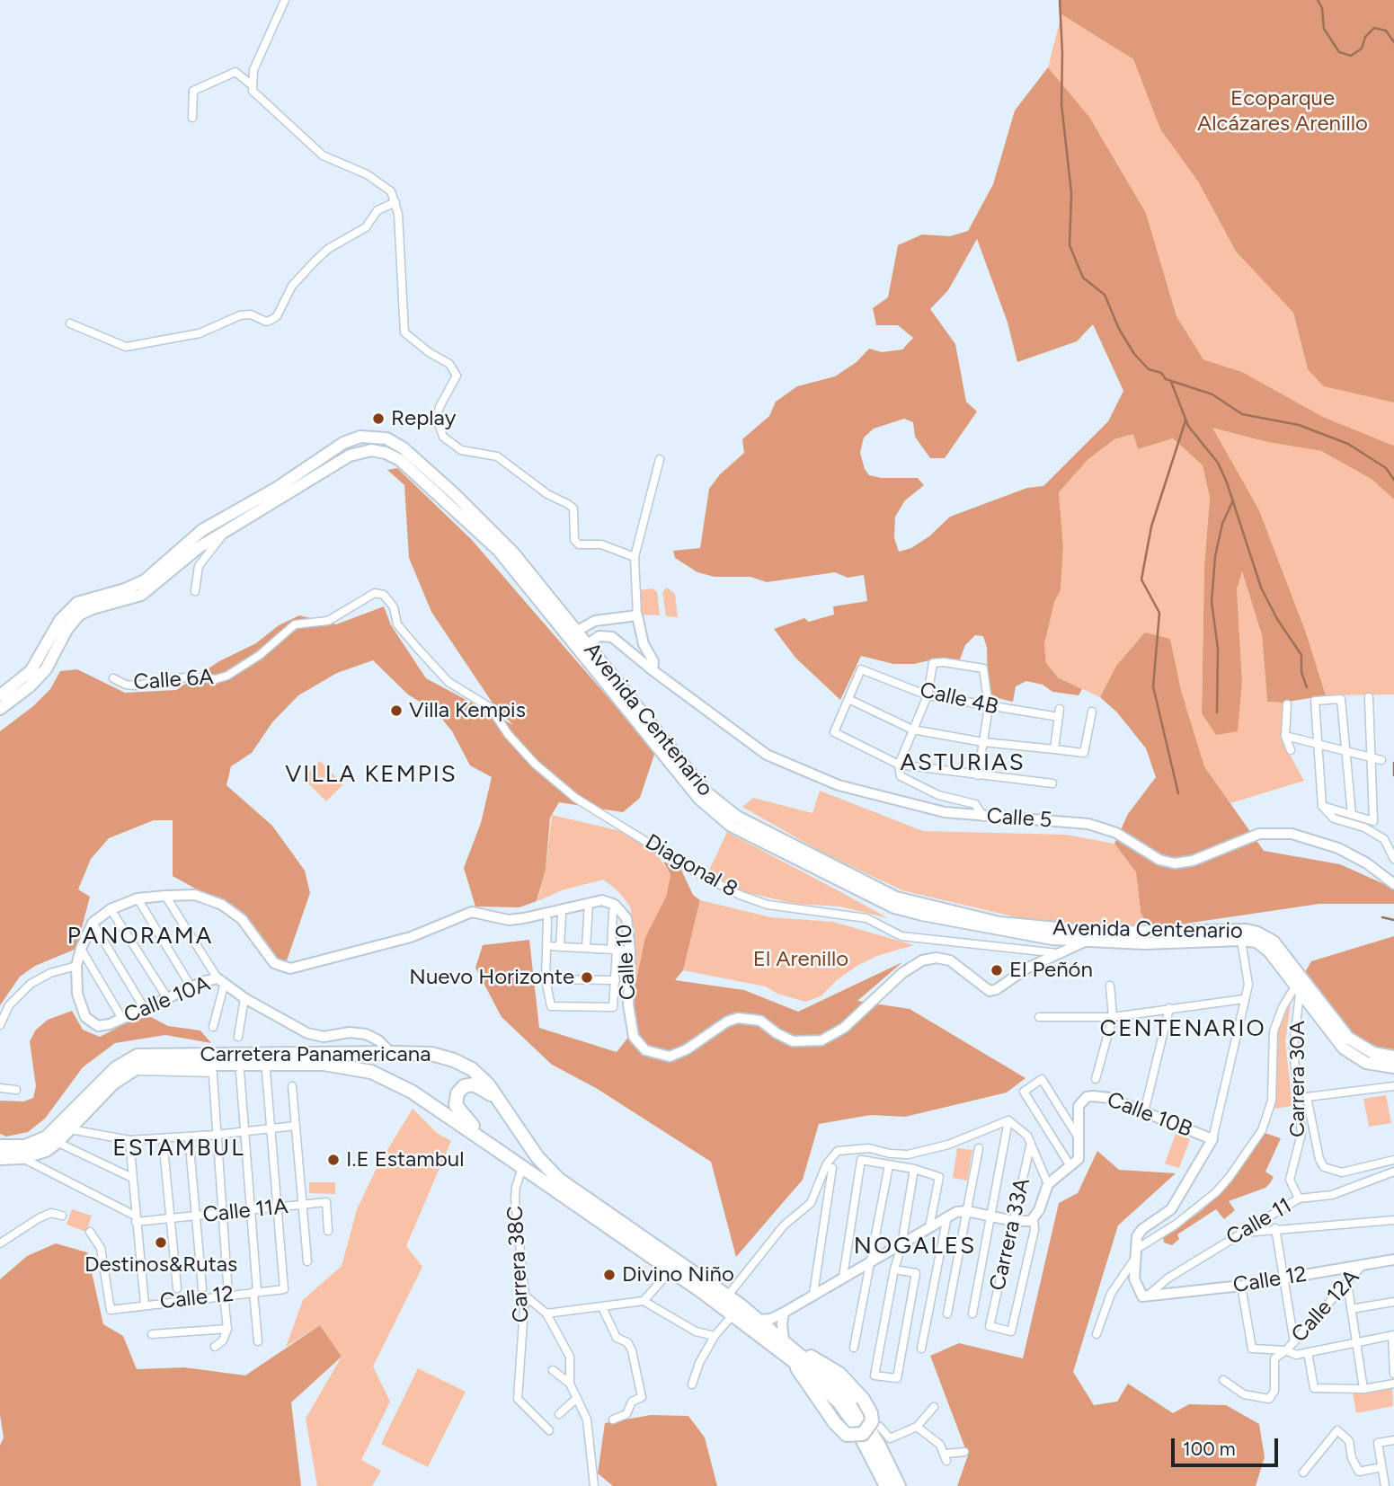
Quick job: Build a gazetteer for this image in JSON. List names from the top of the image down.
{
  "streets": {
    "highway": ["Carretera Panamericana"],
    "main road": ["Avenida Centenario"],
    "street": [
      "Calle 6A",
      "Calle 4B",
      "Calle 5",
      "Diagonal 8",
      "Calle 10",
      "Calle 10A",
      "Carrera 30A",
      "Calle 10B",
      "Calle 11A",
      "Calle 11",
      "Carrera 33A",
      "Carrera 38C",
      "Calle 12",
      "Calle 12A"
    ]
  },
  "crossings": [
    ["Calle 6A", "Diagonal 8"],
    ["Avenida Centenario", "Calle 5"],
    ["Avenida Centenario", "Calle 10"],
    ["Avenida Centenario", "Carrera 30A"],
    ["Diagonal 8", "Calle 10"],
    ["Calle 10", "Calle 10A"],
    ["Calle 10A", "Carretera Panamericana"],
    ["Carretera Panamericana", "Carrera 38C"],
    ["Carrera 30A", "Calle 11"],
    ["Calle 11A", "Calle 12"],
    ["Calle 11", "Calle 12"],
    ["Calle 12", "Calle 12A"]
  ],
  "districts": [
    "ASTURIAS",
    "VILLA KEMPIS",
    "PANORAMA",
    "CENTENARIO",
    "ESTAMBUL",
    "NOGALES"
  ],
  "parks": ["Ecoparque Alcázares Arenillo", "El Arenillo"],
  "places": [
    "Replay",
    "Villa Kempis",
    "El Peñón",
    "Nuevo Horizonte",
    "I.E Estambul",
    "Destinos&Rutas",
    "Divino Niño"
  ],
  "scale_bar": "100 m"
}
